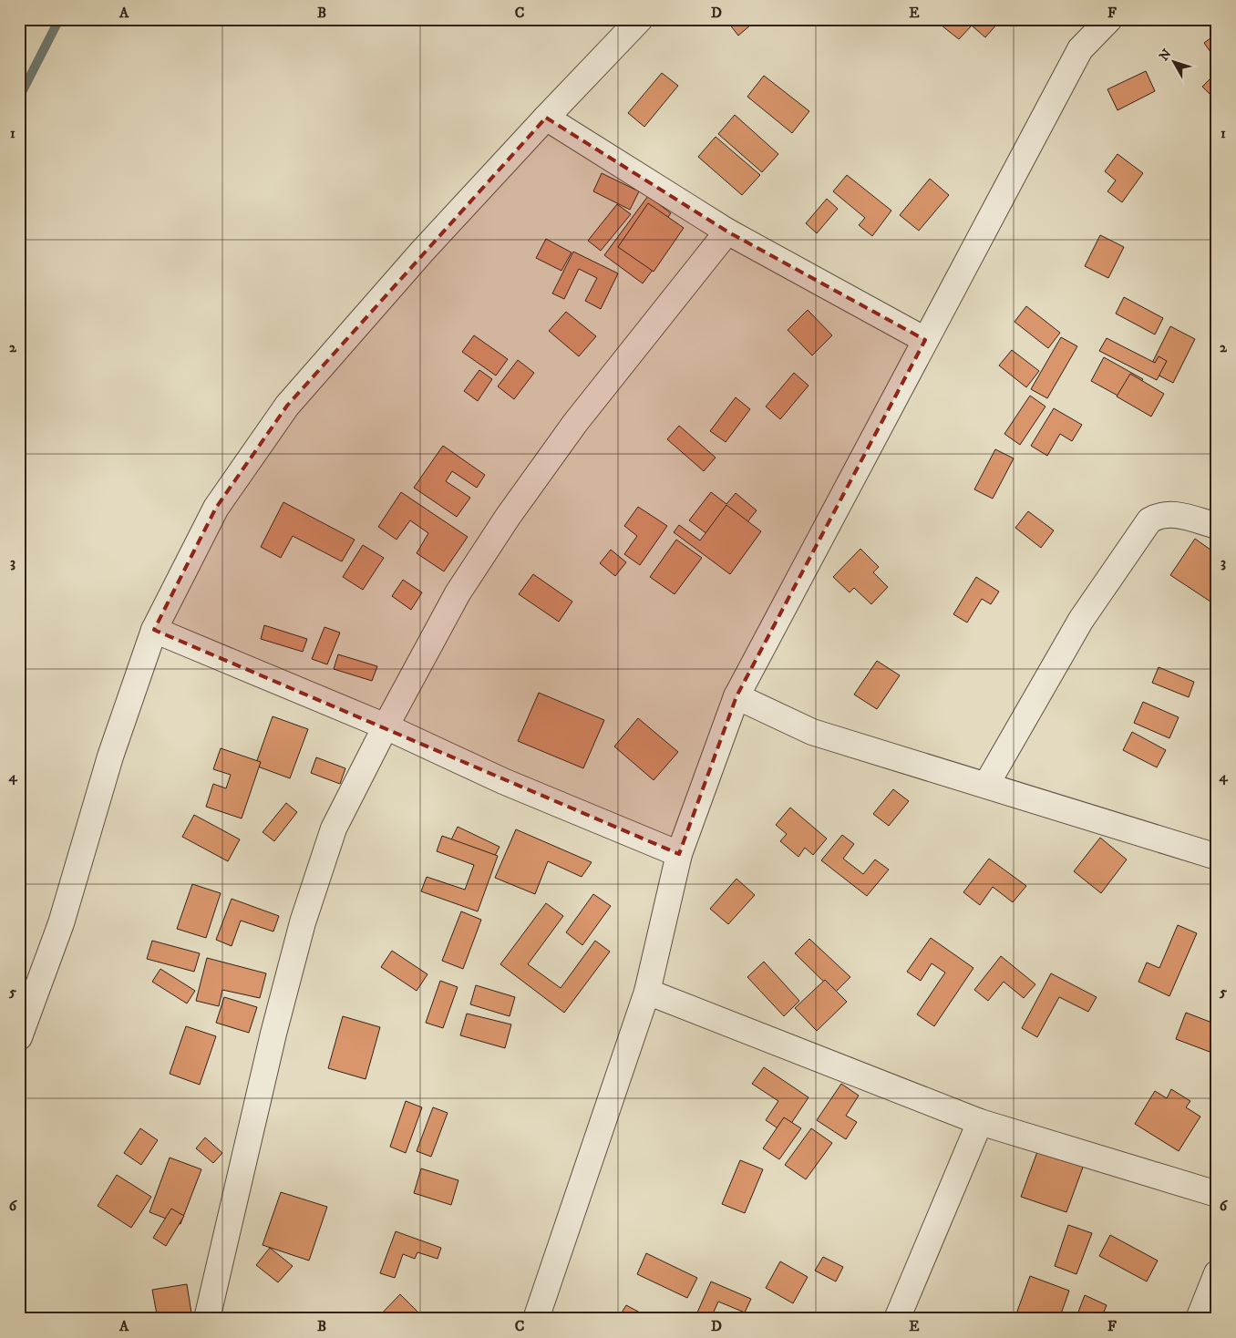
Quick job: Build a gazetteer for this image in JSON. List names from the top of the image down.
{
  "north": "top left",
  "grid": {
    "columns": [
      "A",
      "B",
      "C",
      "D",
      "E",
      "F"
    ],
    "rows": [
      "1",
      "2",
      "3",
      "4",
      "5",
      "6"
    ]
  }
}
